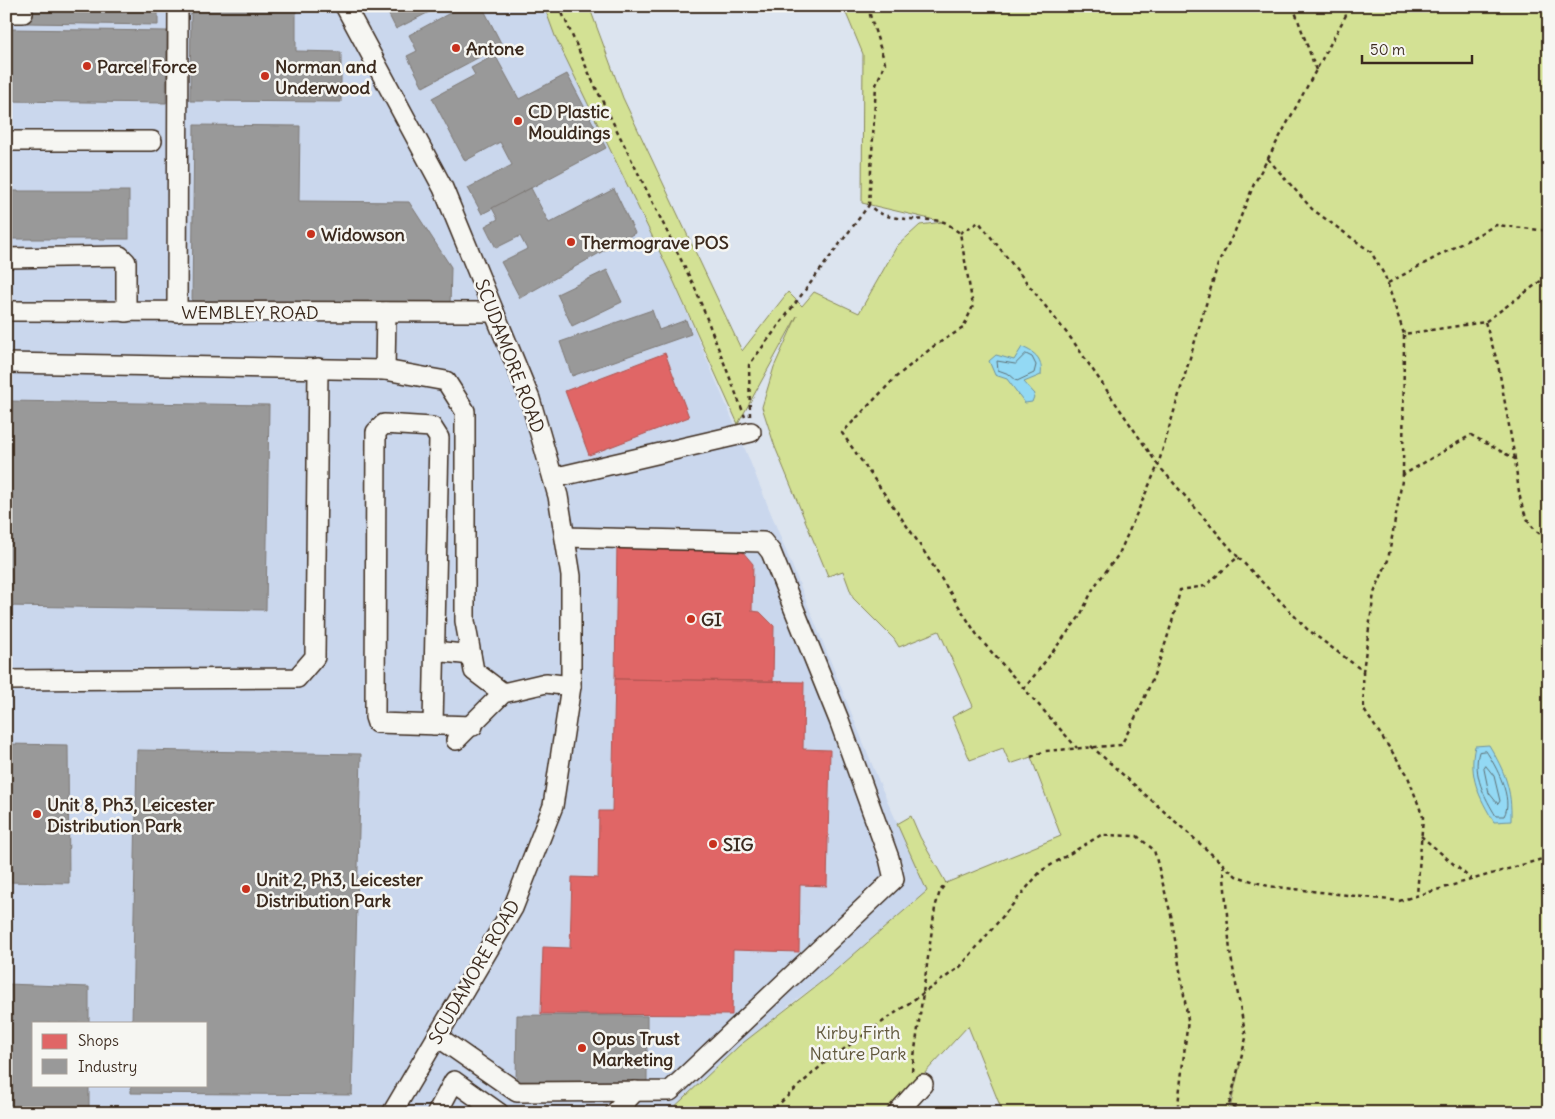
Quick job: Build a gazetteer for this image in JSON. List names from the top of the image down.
{
  "streets": {
    "street": ["WEMBLEY ROAD", "SCUDAMORE ROAD"]
  },
  "crossings": [
    ["WEMBLEY ROAD", "SCUDAMORE ROAD"]
  ],
  "parks": ["Kirby Firth Nature Park"],
  "places": [
    "Antone",
    "Parcel Force",
    "Norman and Underwood",
    "CD Plastic Mouldings",
    "Widowson",
    "Thermograve POS",
    "GI",
    "Unit 8, Ph3, Leicester Distribution Park",
    "SIG",
    "Unit 2, Ph3, Leicester Distribution Park",
    "Opus Trust Marketing"
  ],
  "legend": ["Shops", "Industry"],
  "scale_bar": "50 m"
}
